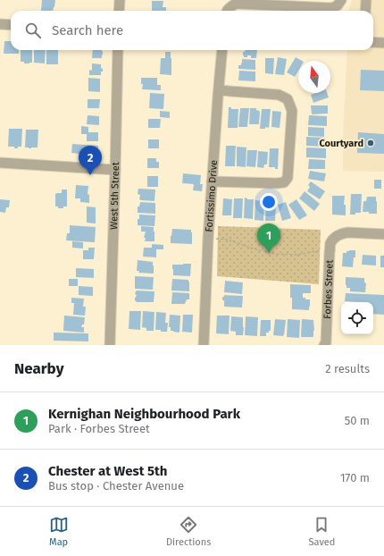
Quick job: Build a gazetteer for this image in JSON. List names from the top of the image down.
{
  "streets": {
    "street": ["West 5th Street", "Fortissimo Drive", "Forbes Street"]
  },
  "places": ["Courtyard"],
  "north": "top",
  "page": {
    "search": "Search here",
    "pins": ["2", "1"],
    "heading": ["Nearby", "2 results"],
    "list": [
      {
        "mark": "1",
        "name": "Kernighan Neighbourhood Park",
        "note": "Park · Forbes Street",
        "value": "50 m"
      },
      {
        "mark": "2",
        "name": "Chester at West 5th",
        "note": "Bus stop · Chester Avenue",
        "value": "170 m"
      }
    ],
    "nav": ["Map", "Directions", "Saved"]
  }
}
